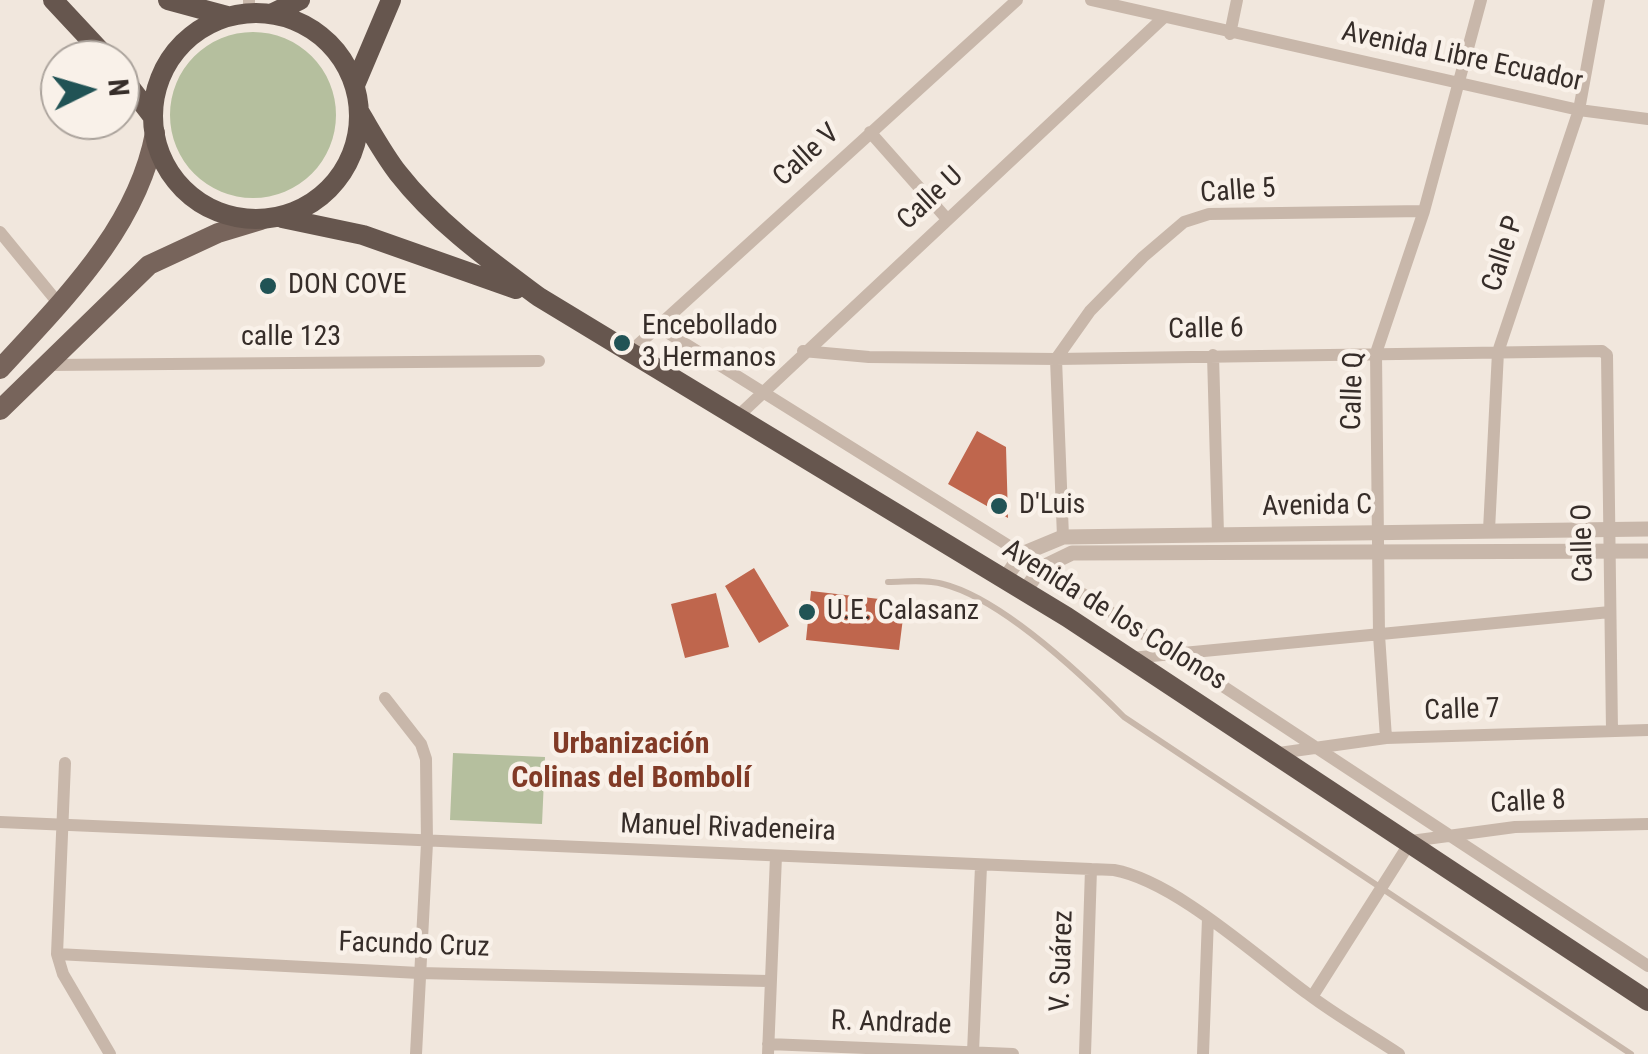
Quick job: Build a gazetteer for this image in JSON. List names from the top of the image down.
{
  "streets": {
    "highway": ["Avenida de los Colonos"],
    "street": [
      "Avenida Libre Ecuador",
      "Calle V",
      "Calle 5",
      "Calle U",
      "Calle P",
      "Calle 6",
      "calle 123",
      "Calle Q",
      "Avenida C",
      "Calle O",
      "Calle 7",
      "Calle 8",
      "Manuel Rivadeneira",
      "Facundo Cruz",
      "V. Suárez",
      "R. Andrade"
    ]
  },
  "crossings": [
    ["Avenida Libre Ecuador", "Calle U"],
    ["Avenida Libre Ecuador", "Calle P"],
    ["Avenida Libre Ecuador", "Calle Q"],
    ["Calle V", "Avenida de los Colonos"],
    ["Calle 5", "Calle 6"],
    ["Calle 5", "Calle Q"],
    ["Calle U", "Calle 6"],
    ["Calle U", "Avenida de los Colonos"],
    ["Calle P", "Calle 6"],
    ["Calle P", "Avenida C"],
    ["Calle 6", "Calle Q"],
    ["Calle 6", "Calle O"],
    ["Calle Q", "Avenida C"],
    ["Calle Q", "Calle 7"],
    ["Avenida C", "Calle O"],
    ["Calle O", "Calle 7"],
    ["Avenida de los Colonos", "Calle 7"],
    ["Avenida de los Colonos", "Calle 8"],
    ["Manuel Rivadeneira", "V. Suárez"]
  ],
  "districts": ["Urbanización Colinas del Bombolí"],
  "places": [
    "DON COVE",
    "Encebollado 3 Hermanos",
    "D'Luis",
    "U.E. Calasanz"
  ],
  "north": "right"
}
